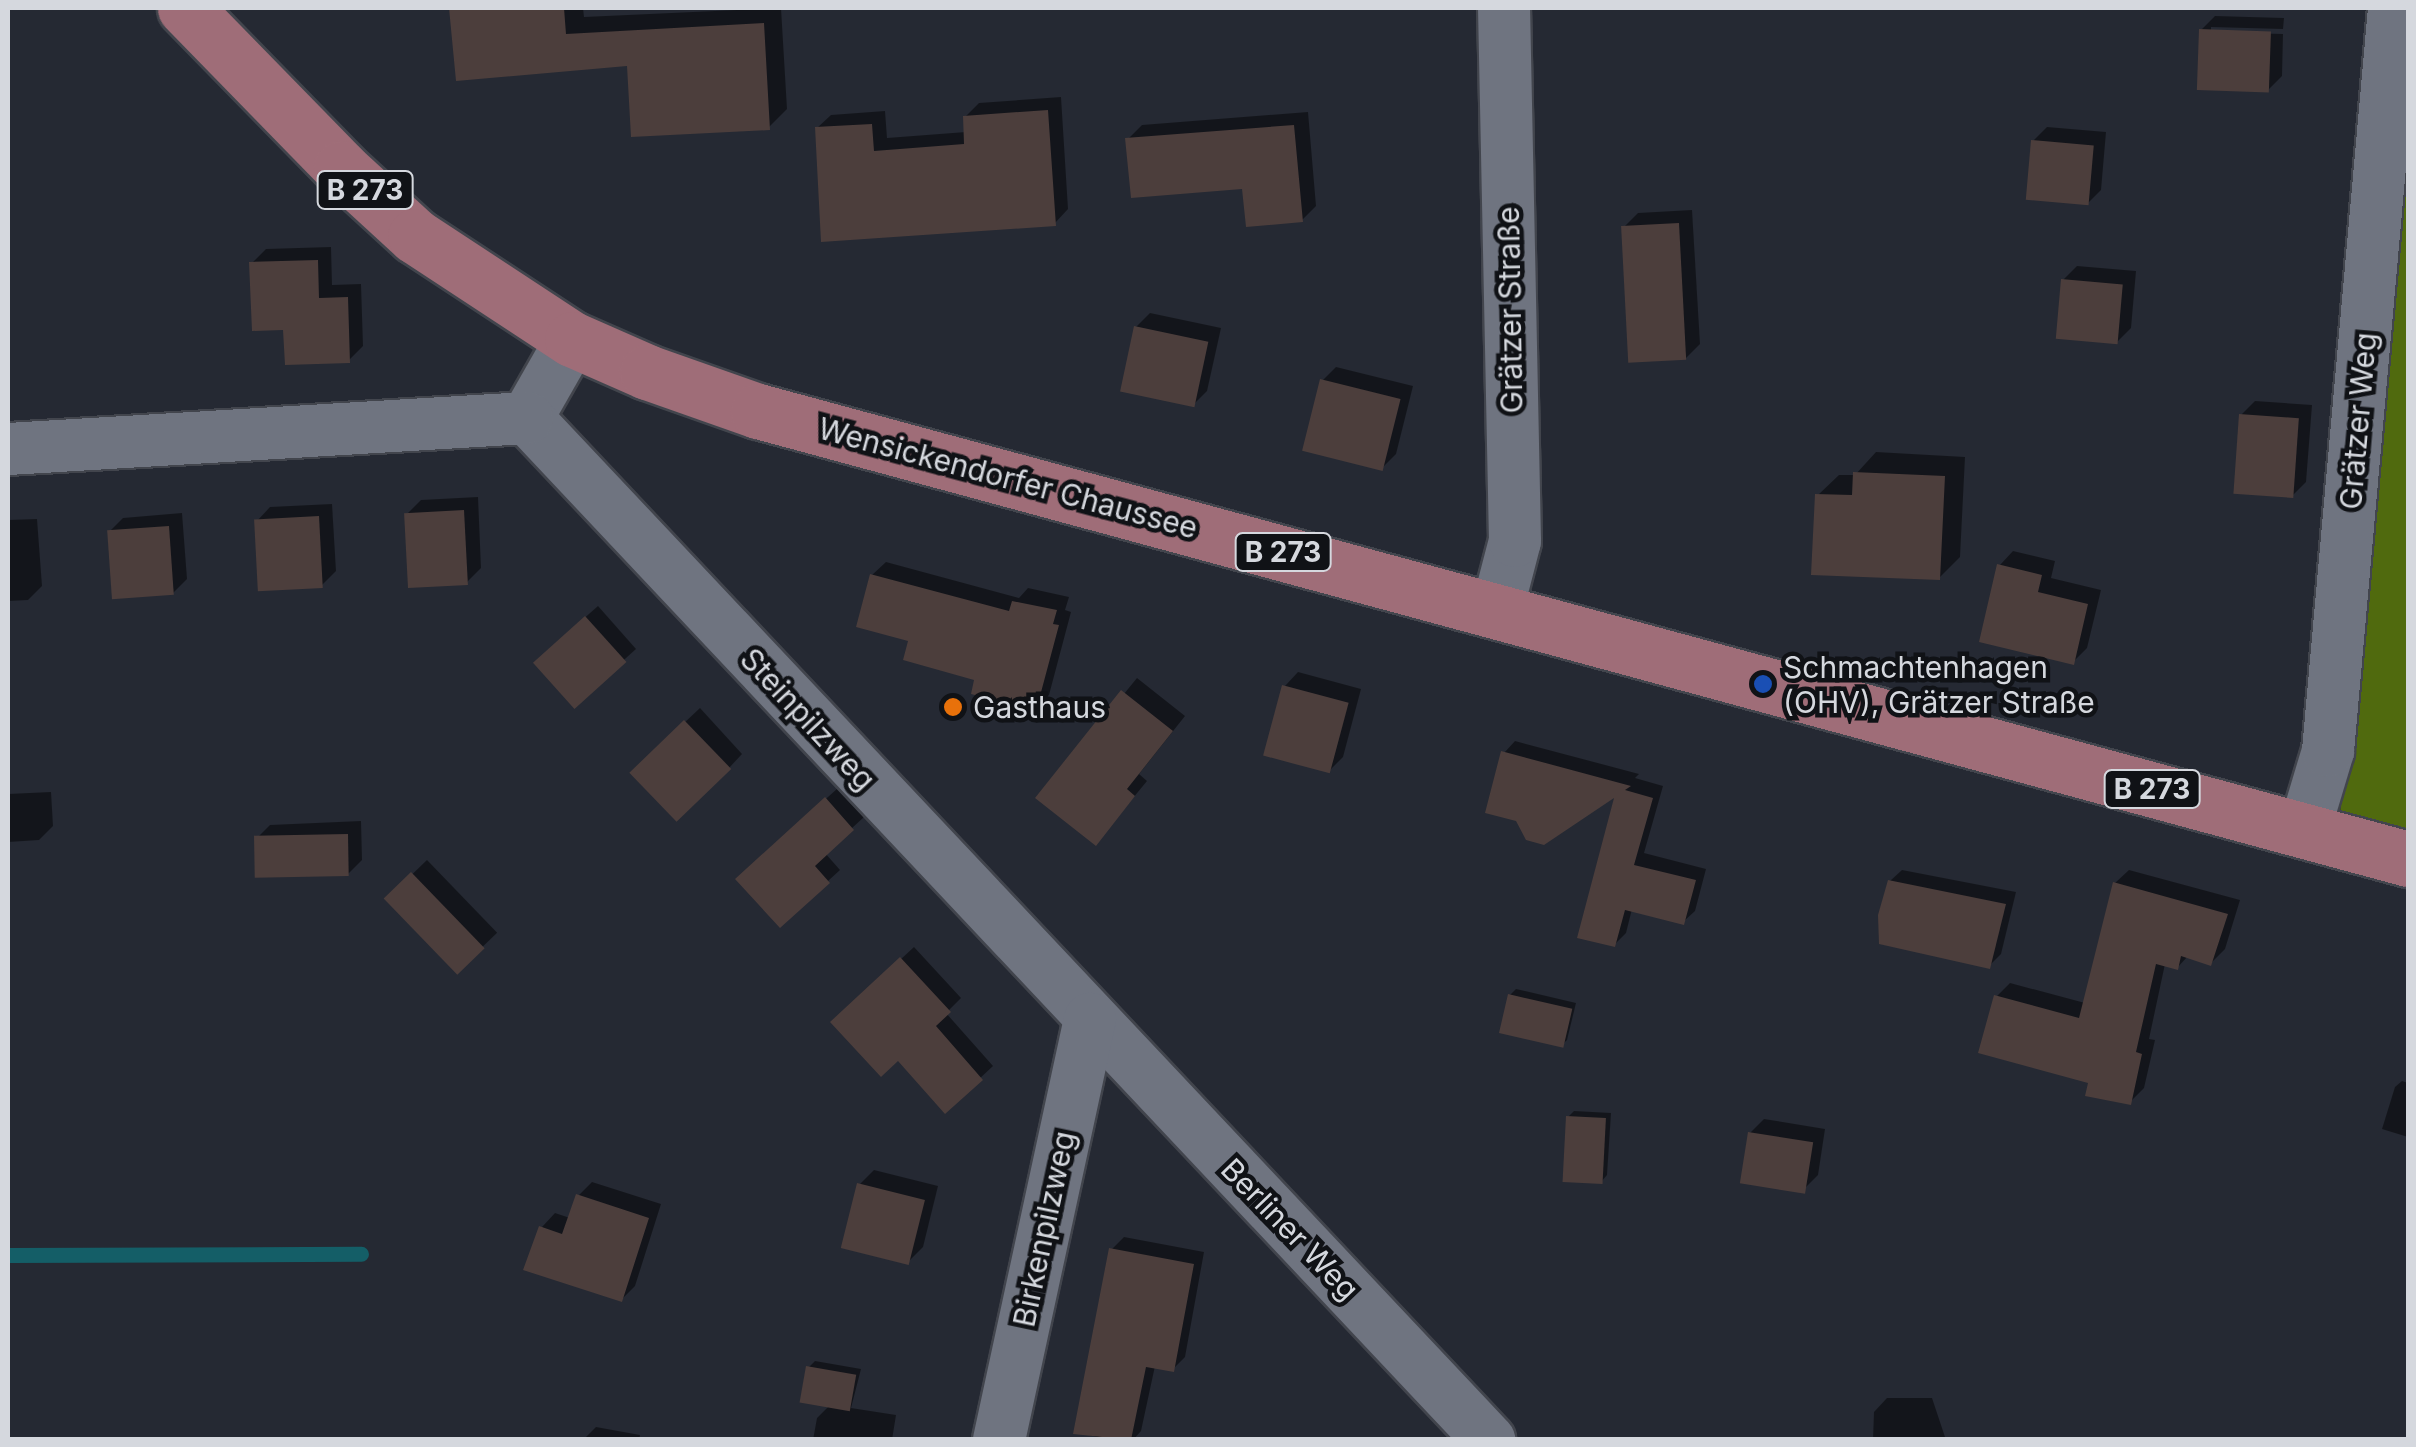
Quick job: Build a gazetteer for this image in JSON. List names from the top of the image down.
{
  "streets": {
    "main road": ["B 273", "Wensickendorfer Chaussee"],
    "street": [
      "Grätzer Straße",
      "Grätzer Weg",
      "Steinpilzweg",
      "Birkenpilzweg",
      "Berliner Weg"
    ]
  },
  "crossings": [
    ["Grätzer Straße", "Wensickendorfer Chaussee"],
    ["Grätzer Weg", "Wensickendorfer Chaussee"],
    ["Steinpilzweg", "Birkenpilzweg"],
    ["Steinpilzweg", "Berliner Weg"],
    ["Birkenpilzweg", "Berliner Weg"]
  ],
  "places": ["Schmachtenhagen (OHV), Grätzer Straße", "Gasthaus"]
}
